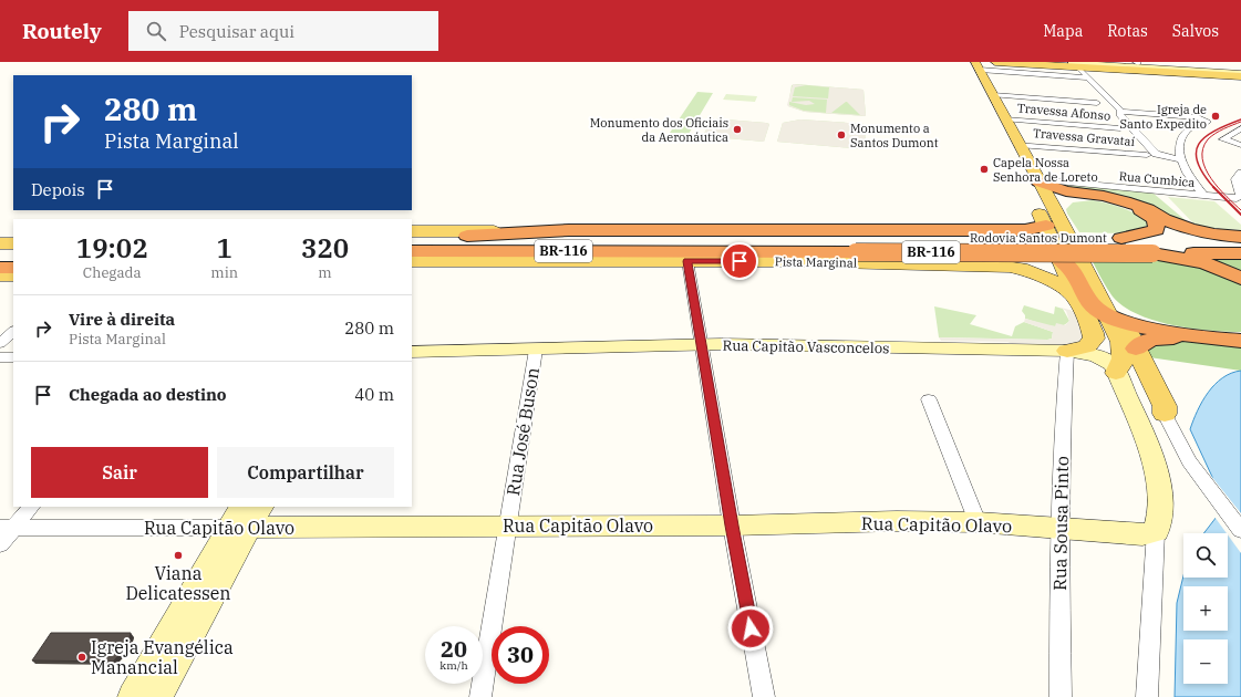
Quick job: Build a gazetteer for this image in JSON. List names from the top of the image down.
{
  "streets": {
    "highway": ["Rodovia Santos Dumont", "BR-116"],
    "main road": ["Pista Marginal"],
    "street": [
      "Travessa Afonso",
      "Travessa Gravataí",
      "Rua Cumbica",
      "Rua Capitão Vasconcelos",
      "Rua José Buson",
      "Rua Sousa Pinto",
      "Rua Capitão Olavo"
    ]
  },
  "crossings": [
    ["Pista Marginal", "Rua Capitão Vasconcelos"],
    ["Rua Capitão Vasconcelos", "Rua José Buson"],
    ["Rua Capitão Vasconcelos", "Rua Sousa Pinto"],
    ["Rua José Buson", "Rua Capitão Olavo"],
    ["Rua Sousa Pinto", "Rua Capitão Olavo"]
  ],
  "places": [
    "Igreja de Santo Expedito",
    "Monumento dos Oficiais da Aeronáutica",
    "Monumento a Santos Dumont",
    "Capela Nossa Senhora de Loreto",
    "Viana Delicatessen",
    "Igreja Evangélica Manancial"
  ],
  "page": {
    "header": "Routely",
    "search": "Pesquisar aqui",
    "nav": ["Mapa", "Rotas", "Salvos"],
    "turn": ["280 m", "Pista Marginal"],
    "then": "Depois",
    "eta": [
      "19:02",
      "Chegada",
      "1",
      "min",
      "320",
      "m"
    ],
    "list": [
      {
        "name": "Vire à direita",
        "note": "Pista Marginal",
        "value": "280 m"
      },
      {
        "name": "Chegada ao destino",
        "value": "40 m"
      }
    ],
    "buttons": ["Sair", "Compartilhar"],
    "map_buttons": ["+", "−"],
    "speed": "20 km/h",
    "limit": "30"
  }
}
